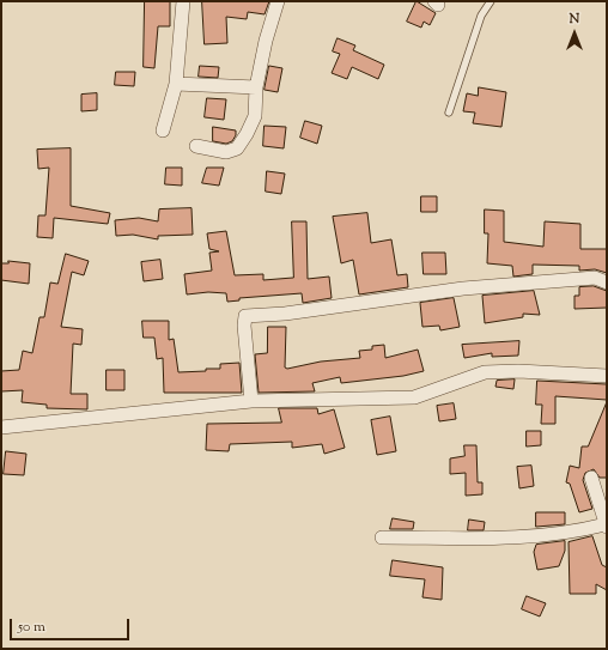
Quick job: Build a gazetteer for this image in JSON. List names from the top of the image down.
{
  "scale_bar": "50 m",
  "north": "top"
}
